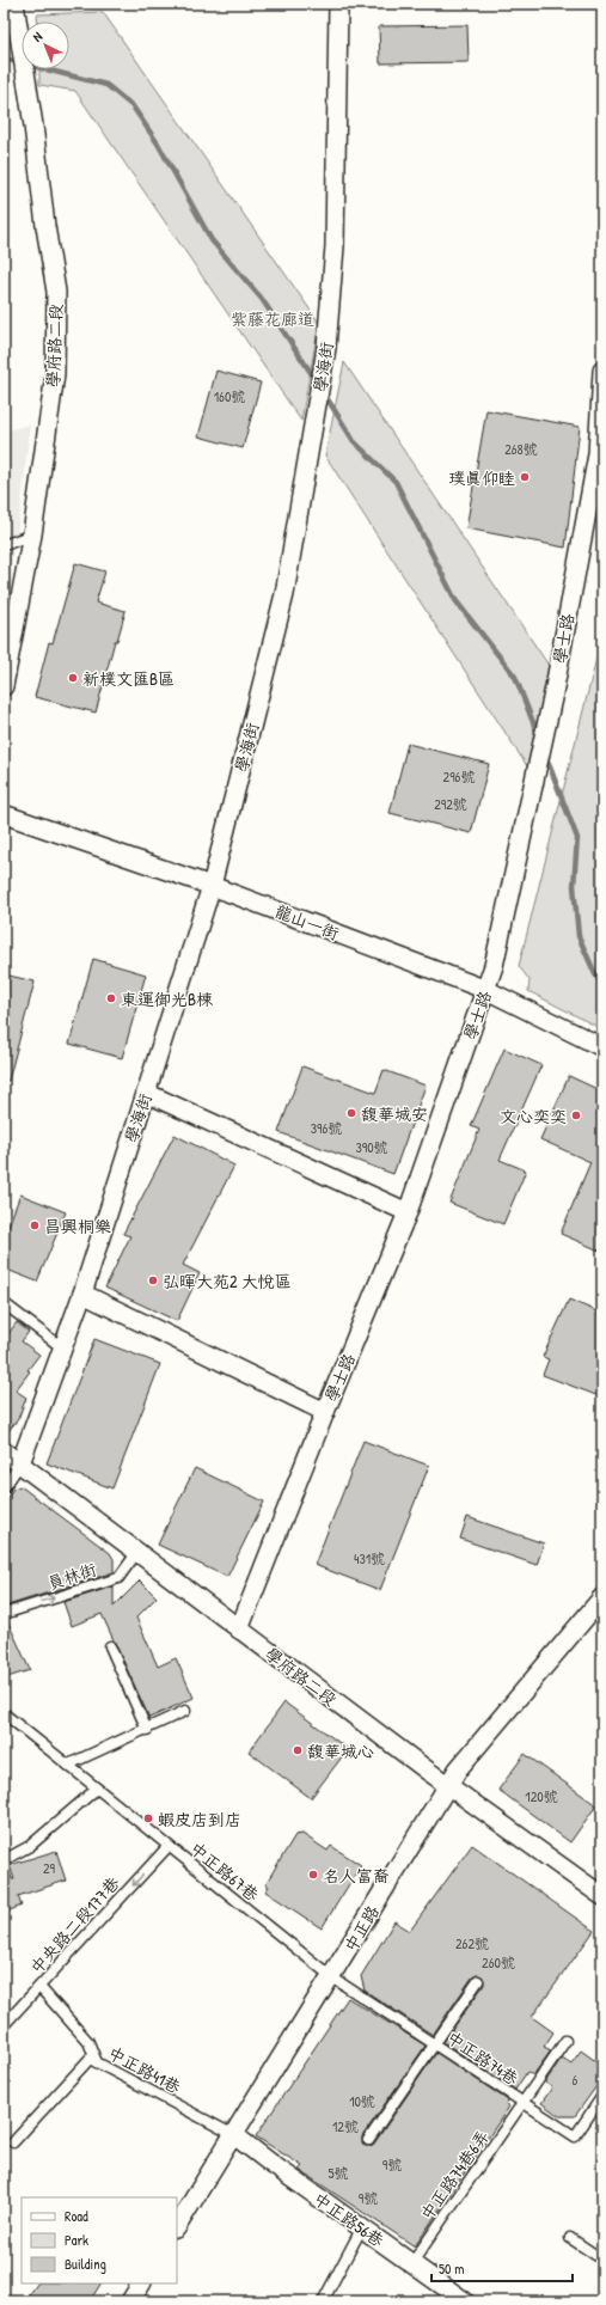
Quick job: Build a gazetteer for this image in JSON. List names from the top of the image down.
{
  "streets": {
    "street": [
      "學府路二段",
      "學海街",
      "學士路",
      "龍山一街",
      "中正路",
      "中正路56巷"
    ],
    "lane": [
      "員林街",
      "中正路67巷",
      "中央路二段177巷",
      "中正路74巷",
      "中正路41巷",
      "中正路74巷6弄"
    ]
  },
  "crossings": [
    ["學府路二段", "學海街"],
    ["學府路二段", "學士路"],
    ["學府路二段", "員林街"],
    ["學府路二段", "中正路"],
    ["學海街", "龍山一街"],
    ["學士路", "龍山一街"],
    ["中正路67巷", "中央路二段177巷"],
    ["中正路67巷", "中正路"],
    ["中正路67巷", "中正路74巷"],
    ["中正路", "中正路74巷"],
    ["中正路", "中正路41巷"],
    ["中正路", "中正路56巷"],
    ["中正路74巷", "中正路74巷6弄"],
    ["中正路41巷", "中正路56巷"],
    ["中正路74巷6弄", "中正路56巷"]
  ],
  "one_way": ["員林街", "中央路二段177巷"],
  "parks": ["紫藤花廊道"],
  "places": [
    "璞真仰睦",
    "新樸文匯B區",
    "東運御光B棟",
    "馥華城安",
    "文心奕奕",
    "昌興桐樂",
    "弘暉大苑2 大悅區",
    "馥華城心",
    "蝦皮店到店",
    "名人富裔"
  ],
  "house_numbers": [
    "160號",
    "268號",
    "296號",
    "292號",
    "396號",
    "390號",
    "431號",
    "120號",
    "29",
    "262號",
    "260號",
    "6",
    "10號",
    "12號",
    "9號",
    "5號",
    "9號"
  ],
  "legend": ["Road", "Park", "Building"],
  "scale_bar": "50 m",
  "north": "top left"
}
